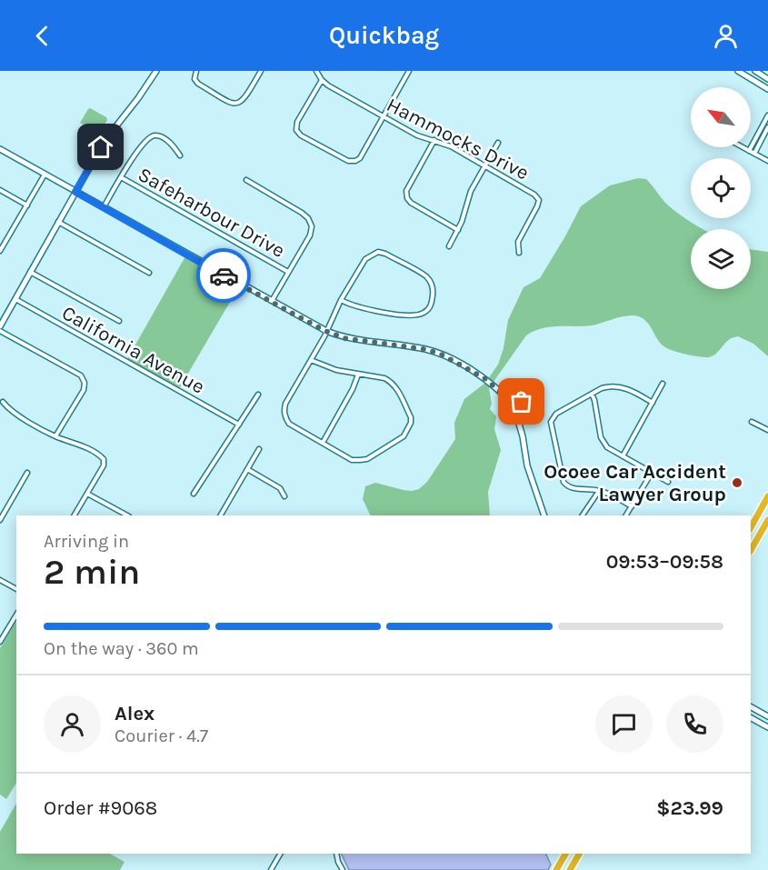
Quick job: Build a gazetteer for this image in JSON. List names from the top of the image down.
{
  "streets": {
    "street": ["Hammocks Drive", "Safeharbour Drive", "California Avenue"]
  },
  "places": ["Ocoee Car Accident Lawyer Group"],
  "north": "top left",
  "page": {
    "header": "Quickbag",
    "heading": ["2 min", "Arriving in", "09:53–09:58"],
    "panel": [
      "Alex",
      "Courier · 4.7",
      "Order #9068",
      "$23.99"
    ],
    "bar": "On the way · 360 m"
  }
}
